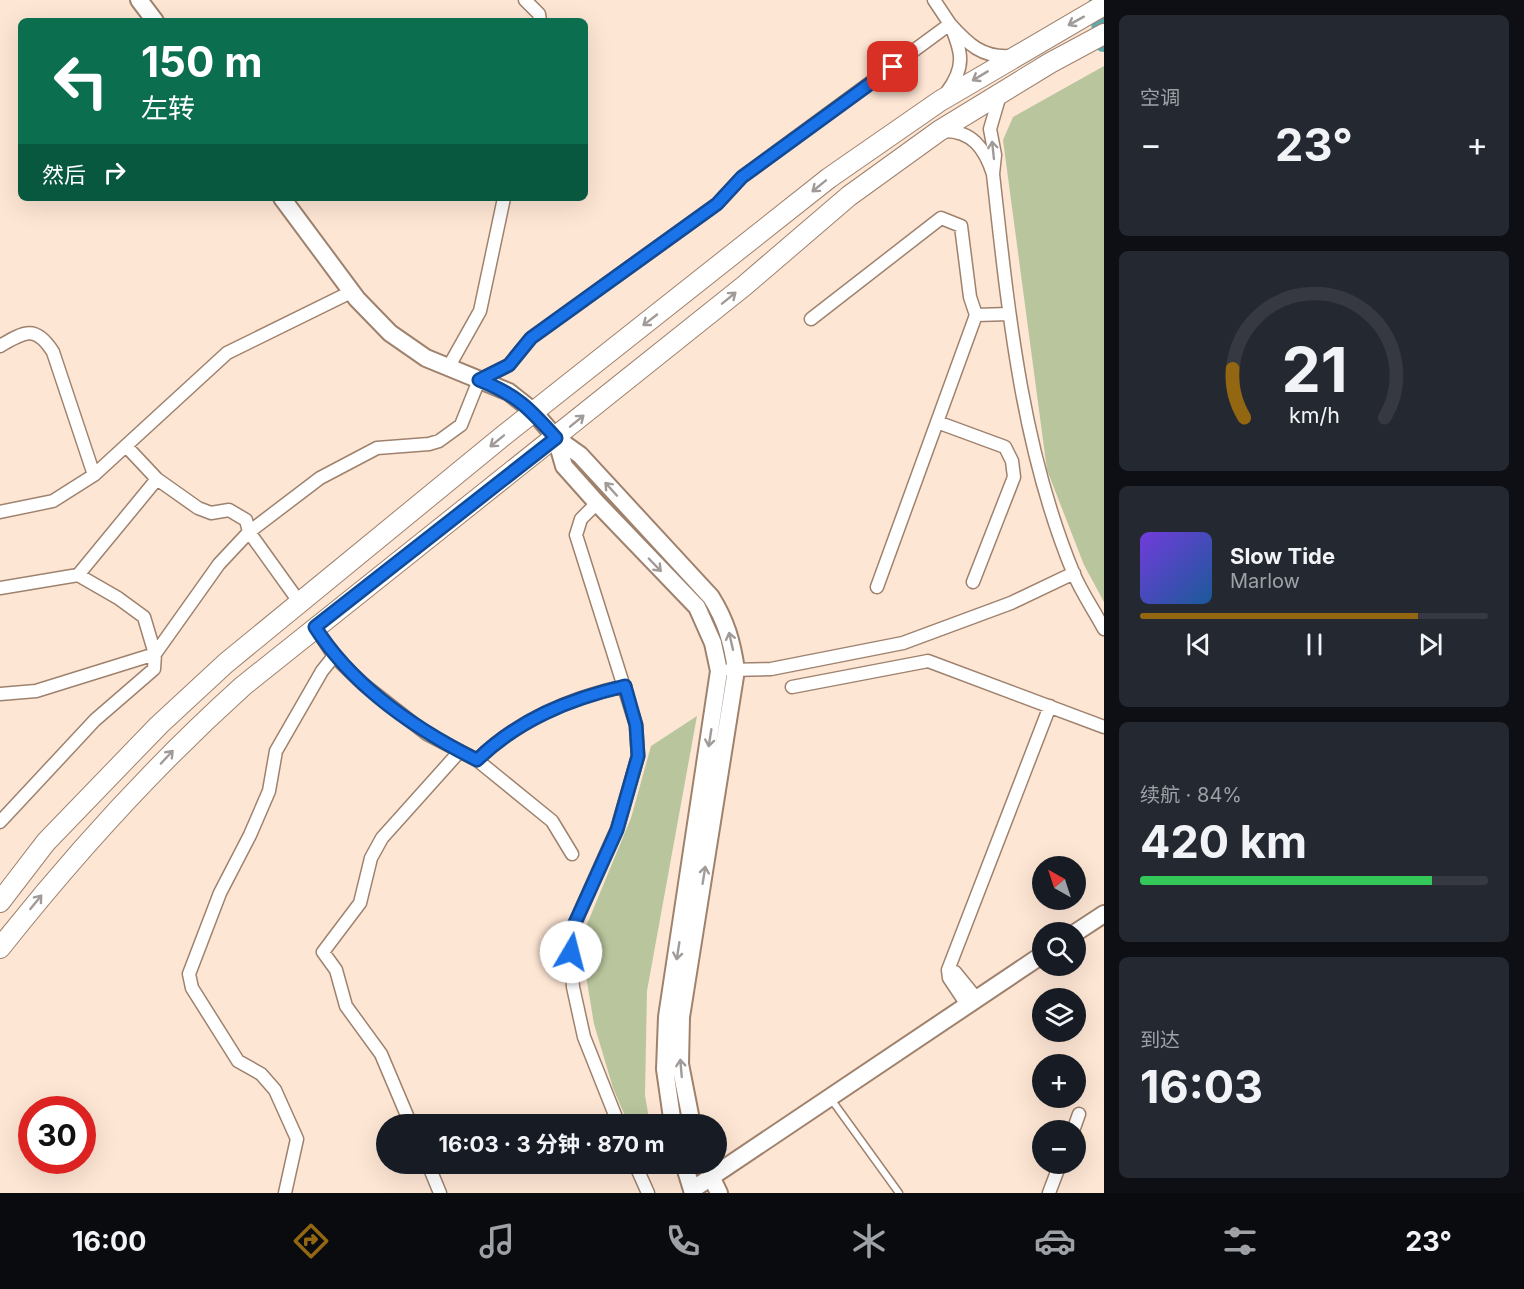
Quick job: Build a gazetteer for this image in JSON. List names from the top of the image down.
{
  "north": "top left",
  "page": {
    "tile": [
      "空调",
      ["续航 · 84%", "420 km"],
      ["到达", "16:03"]
    ],
    "turn": ["150 m", "左转"],
    "heat": ["−", "23°", "+"],
    "then": "然后",
    "song": ["Slow Tide", "Marlow"],
    "map_buttons": ["+", "−"],
    "limit": "30",
    "trip": "16:03 · 3 分钟 · 870 m",
    "tabs": ["16:00", "23°"],
    "gauge": ["21", "km/h"]
  }
}
